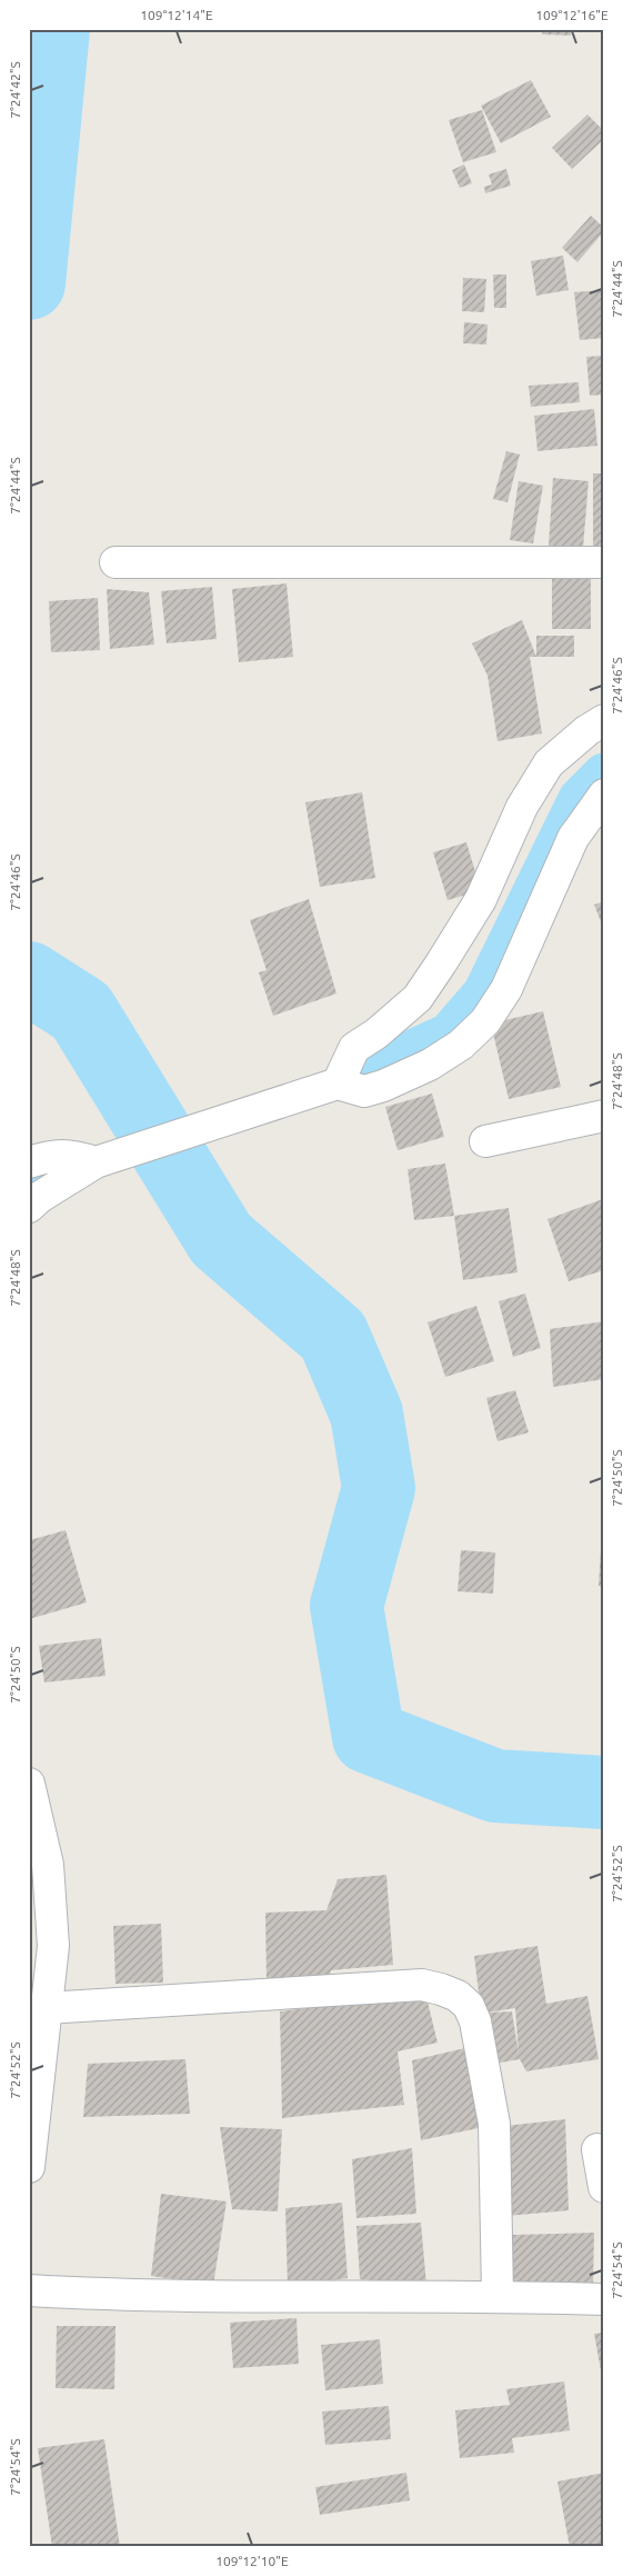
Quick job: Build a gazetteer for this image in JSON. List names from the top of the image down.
{
  "coordinates": [
    "109°12'14\"E",
    "109°12'16\"E",
    "7°24'42\"S",
    "7°24'44\"S",
    "7°24'46\"S",
    "7°24'48\"S",
    "7°24'50\"S",
    "7°24'52\"S",
    "7°24'54\"S",
    "109°12'10\"E"
  ]
}
